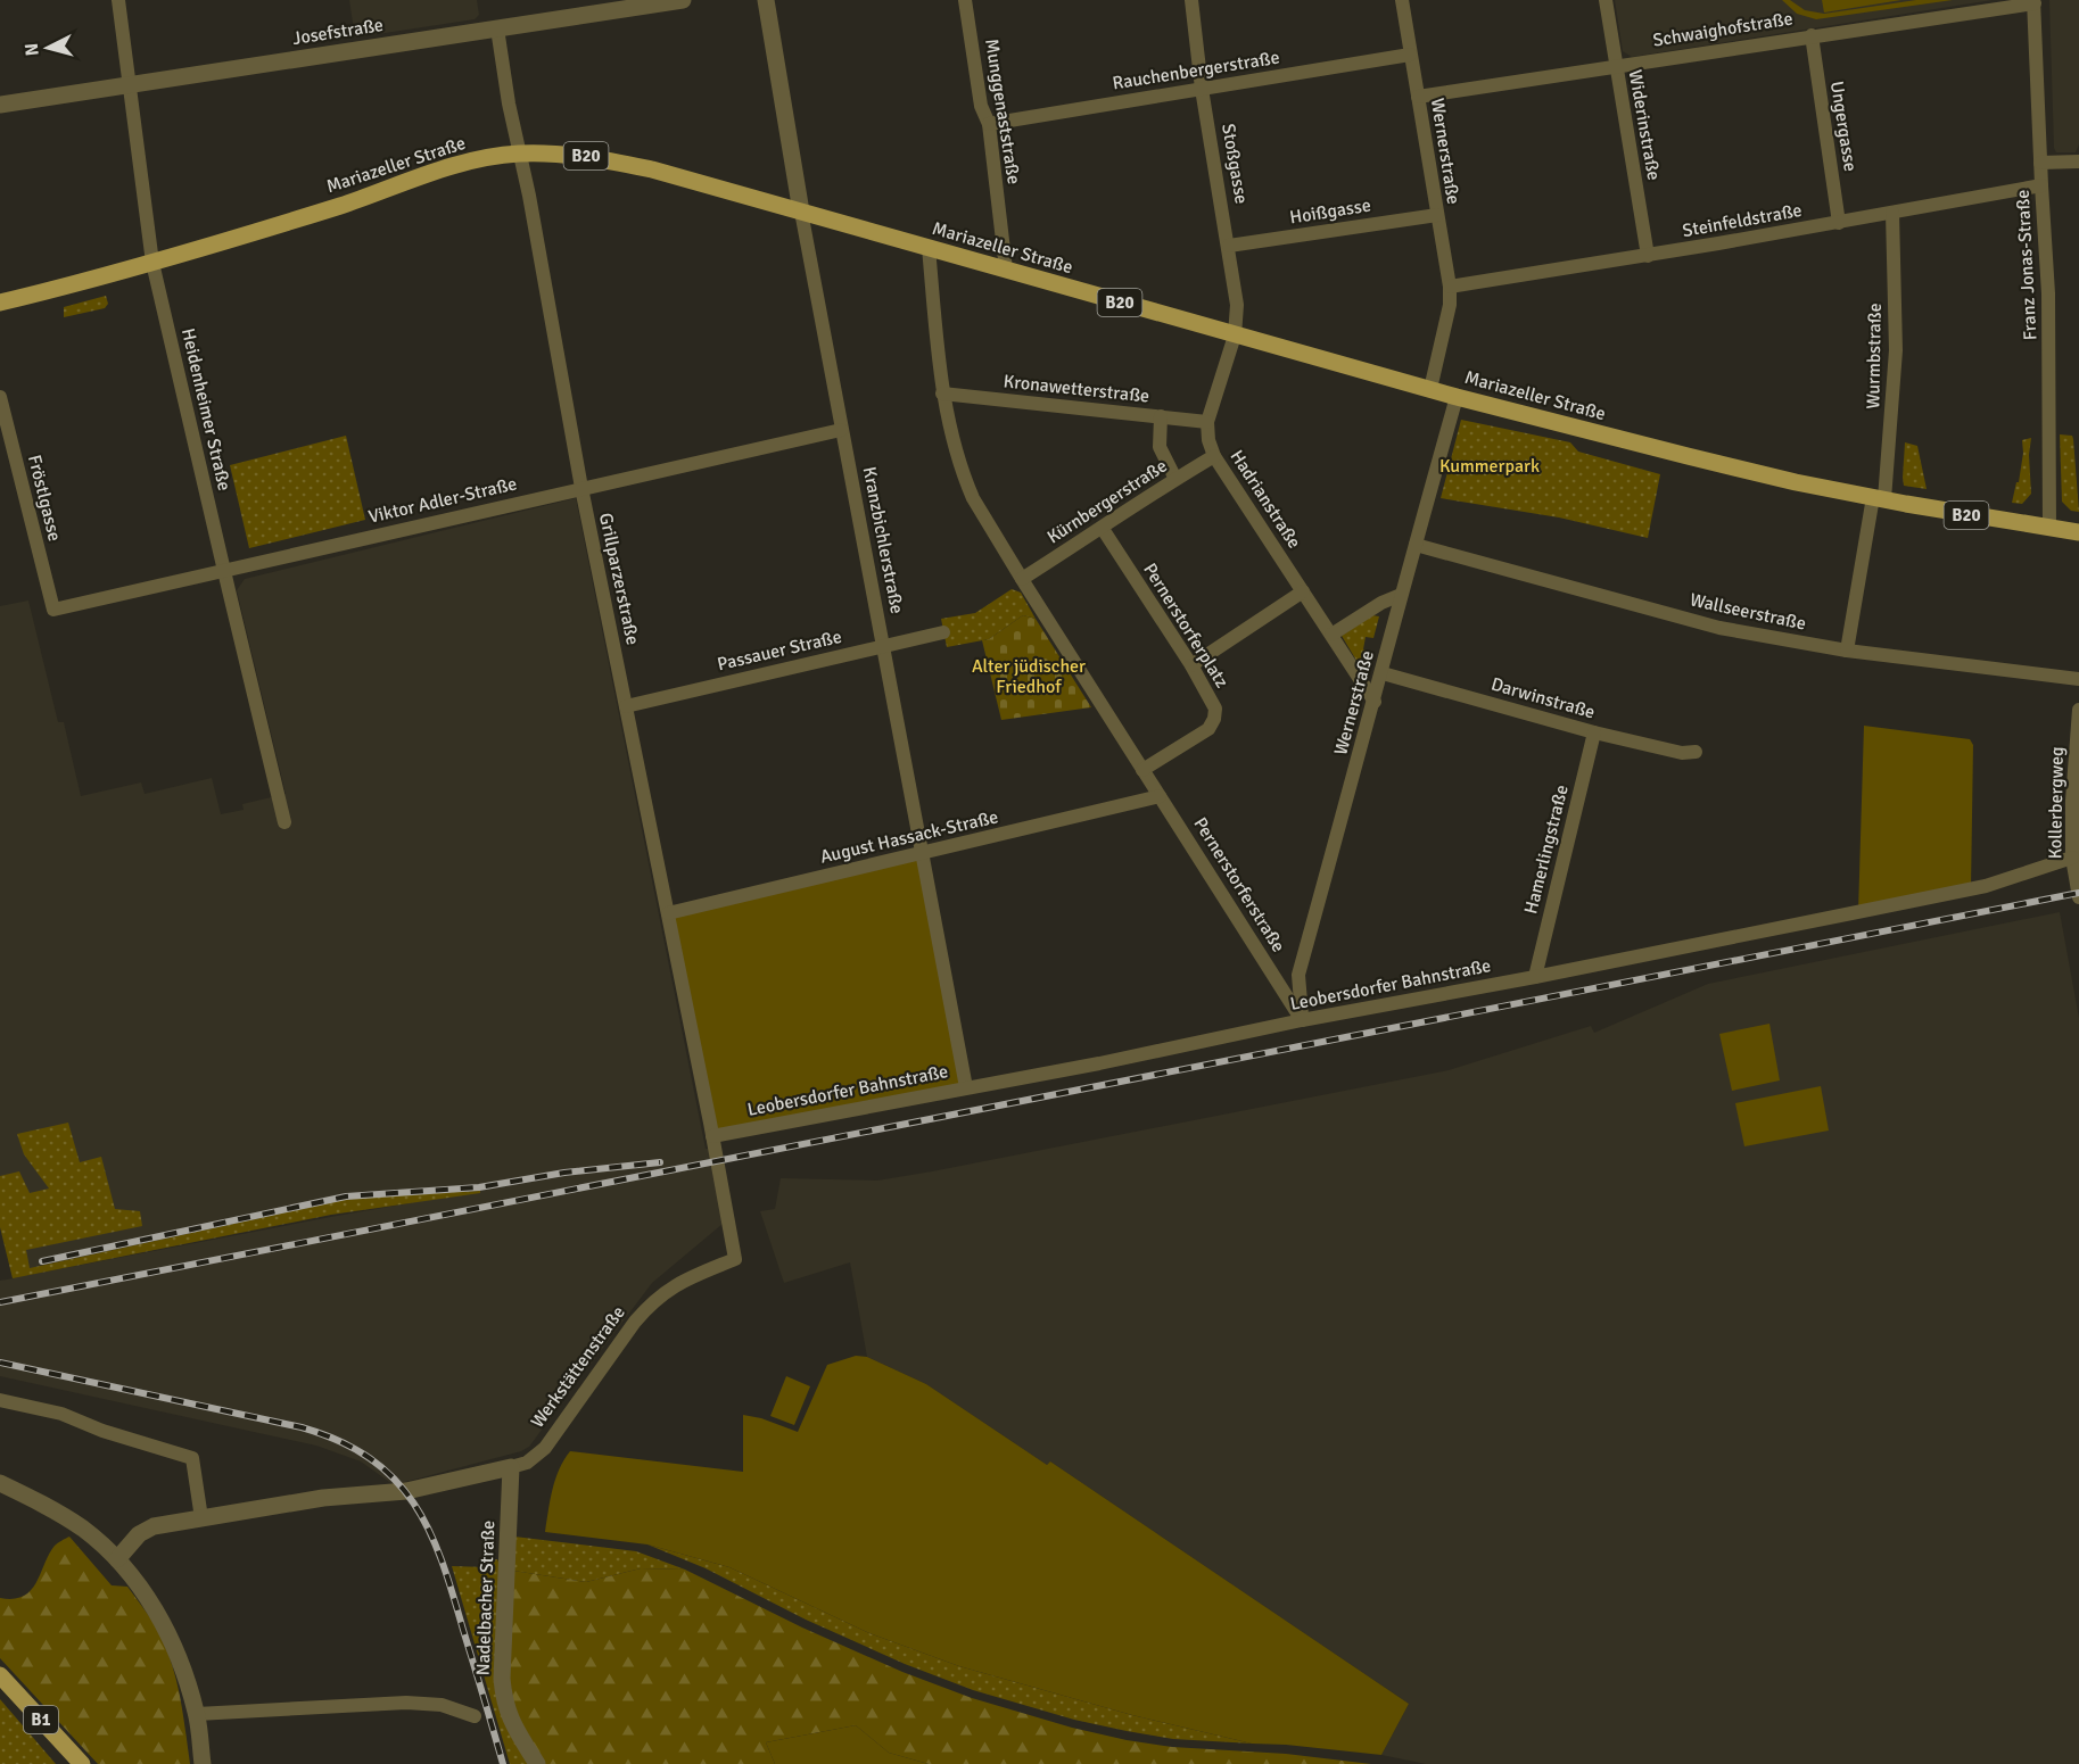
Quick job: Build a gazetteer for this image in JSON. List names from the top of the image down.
{
  "streets": {
    "main road": ["B20", "Mariazeller Straße", "B1"],
    "street": [
      "Schwaighofstraße",
      "Josefstraße",
      "Rauchenbergerstraße",
      "Munggenaststraße",
      "Widerinstraße",
      "Ungergasse",
      "Wernerstraße",
      "Stoßgasse",
      "Hoißgasse",
      "Steinfeldstraße",
      "Franz Jonas-Straße",
      "Wurmbstraße",
      "Kronawetterstraße",
      "Heidenheimer Straße",
      "Fröstlgasse",
      "Hadrianstraße",
      "Viktor Adler-Straße",
      "Kürnbergerstraße",
      "Kranzbichlerstraße",
      "Grillparzerstraße",
      "Wallseerstraße",
      "Pernerstorferplatz",
      "Passauer Straße",
      "Darwinstraße",
      "Kollerbergweg",
      "August Hassack-Straße",
      "Hamerlingstraße",
      "Pernerstorferstraße",
      "Leobersdorfer Bahnstraße",
      "Werkstättenstraße",
      "Nadelbacher Straße"
    ]
  },
  "crossings": [
    ["Schwaighofstraße", "Widerinstraße"],
    ["Schwaighofstraße", "Ungergasse"],
    ["Schwaighofstraße", "Wernerstraße"],
    ["Schwaighofstraße", "Franz Jonas-Straße"],
    ["Josefstraße", "Heidenheimer Straße"],
    ["Josefstraße", "Grillparzerstraße"],
    ["Rauchenbergerstraße", "Munggenaststraße"],
    ["Rauchenbergerstraße", "Wernerstraße"],
    ["Rauchenbergerstraße", "Stoßgasse"],
    ["Munggenaststraße", "Mariazeller Straße"],
    ["Widerinstraße", "Steinfeldstraße"],
    ["Ungergasse", "Steinfeldstraße"],
    ["Wernerstraße", "Mariazeller Straße"],
    ["Wernerstraße", "Hoißgasse"],
    ["Wernerstraße", "Steinfeldstraße"],
    ["Wernerstraße", "Hadrianstraße"],
    ["Wernerstraße", "Wallseerstraße"],
    ["Wernerstraße", "Darwinstraße"],
    ["Wernerstraße", "Pernerstorferstraße"],
    ["Wernerstraße", "Leobersdorfer Bahnstraße"],
    ["Stoßgasse", "Mariazeller Straße"],
    ["Stoßgasse", "Hoißgasse"],
    ["Stoßgasse", "Hadrianstraße"],
    ["Mariazeller Straße", "Franz Jonas-Straße"],
    ["Mariazeller Straße", "Wurmbstraße"],
    ["Mariazeller Straße", "Heidenheimer Straße"],
    ["Mariazeller Straße", "Hadrianstraße"],
    ["Mariazeller Straße", "Kranzbichlerstraße"],
    ["Mariazeller Straße", "Grillparzerstraße"],
    ["Steinfeldstraße", "Franz Jonas-Straße"],
    ["Steinfeldstraße", "Wurmbstraße"],
    ["Wurmbstraße", "Wallseerstraße"],
    ["Kronawetterstraße", "Hadrianstraße"],
    ["Heidenheimer Straße", "Viktor Adler-Straße"],
    ["Fröstlgasse", "Viktor Adler-Straße"],
    ["Hadrianstraße", "Kürnbergerstraße"],
    ["Viktor Adler-Straße", "Kranzbichlerstraße"],
    ["Viktor Adler-Straße", "Grillparzerstraße"],
    ["Kürnbergerstraße", "Pernerstorferplatz"],
    ["Kranzbichlerstraße", "Passauer Straße"],
    ["Kranzbichlerstraße", "August Hassack-Straße"],
    ["Kranzbichlerstraße", "Leobersdorfer Bahnstraße"],
    ["Grillparzerstraße", "Passauer Straße"],
    ["Grillparzerstraße", "August Hassack-Straße"],
    ["Grillparzerstraße", "Leobersdorfer Bahnstraße"],
    ["Grillparzerstraße", "Werkstättenstraße"],
    ["Pernerstorferplatz", "Pernerstorferstraße"],
    ["Darwinstraße", "Hamerlingstraße"],
    ["Kollerbergweg", "Leobersdorfer Bahnstraße"],
    ["August Hassack-Straße", "Pernerstorferstraße"],
    ["Hamerlingstraße", "Leobersdorfer Bahnstraße"],
    ["Pernerstorferstraße", "Leobersdorfer Bahnstraße"],
    ["Leobersdorfer Bahnstraße", "Werkstättenstraße"],
    ["Werkstättenstraße", "Nadelbacher Straße"]
  ],
  "parks": ["Kummerpark", "Alter jüdischer Friedhof"],
  "north": "left"
}
